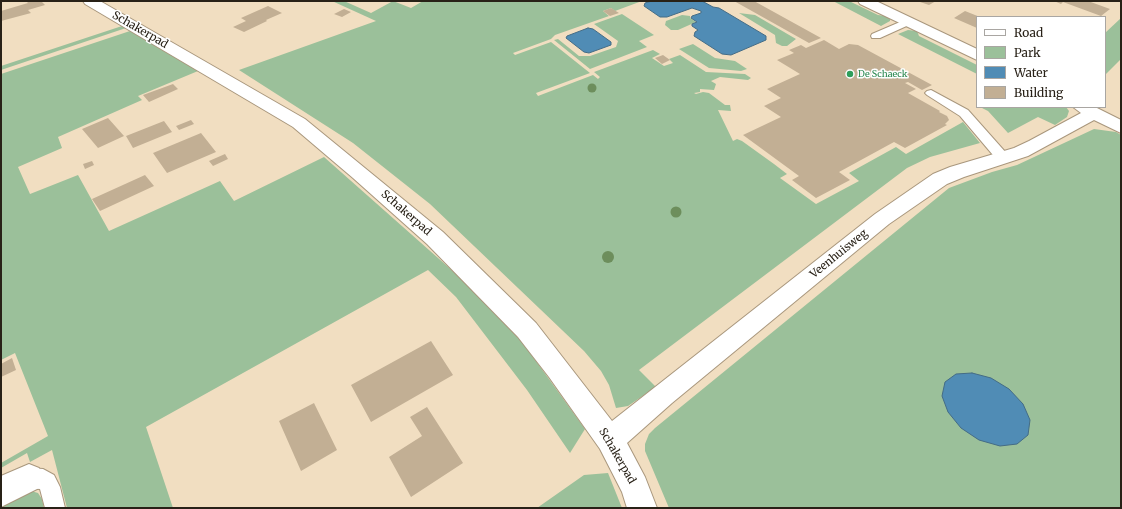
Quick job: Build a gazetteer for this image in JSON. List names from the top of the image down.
{
  "streets": {
    "street": ["Schakerpad", "Veenhuisweg"]
  },
  "crossings": [
    ["Schakerpad", "Veenhuisweg"]
  ],
  "places": ["De Schaeck"],
  "legend": [
    "Road",
    "Park",
    "Water",
    "Building"
  ]
}
